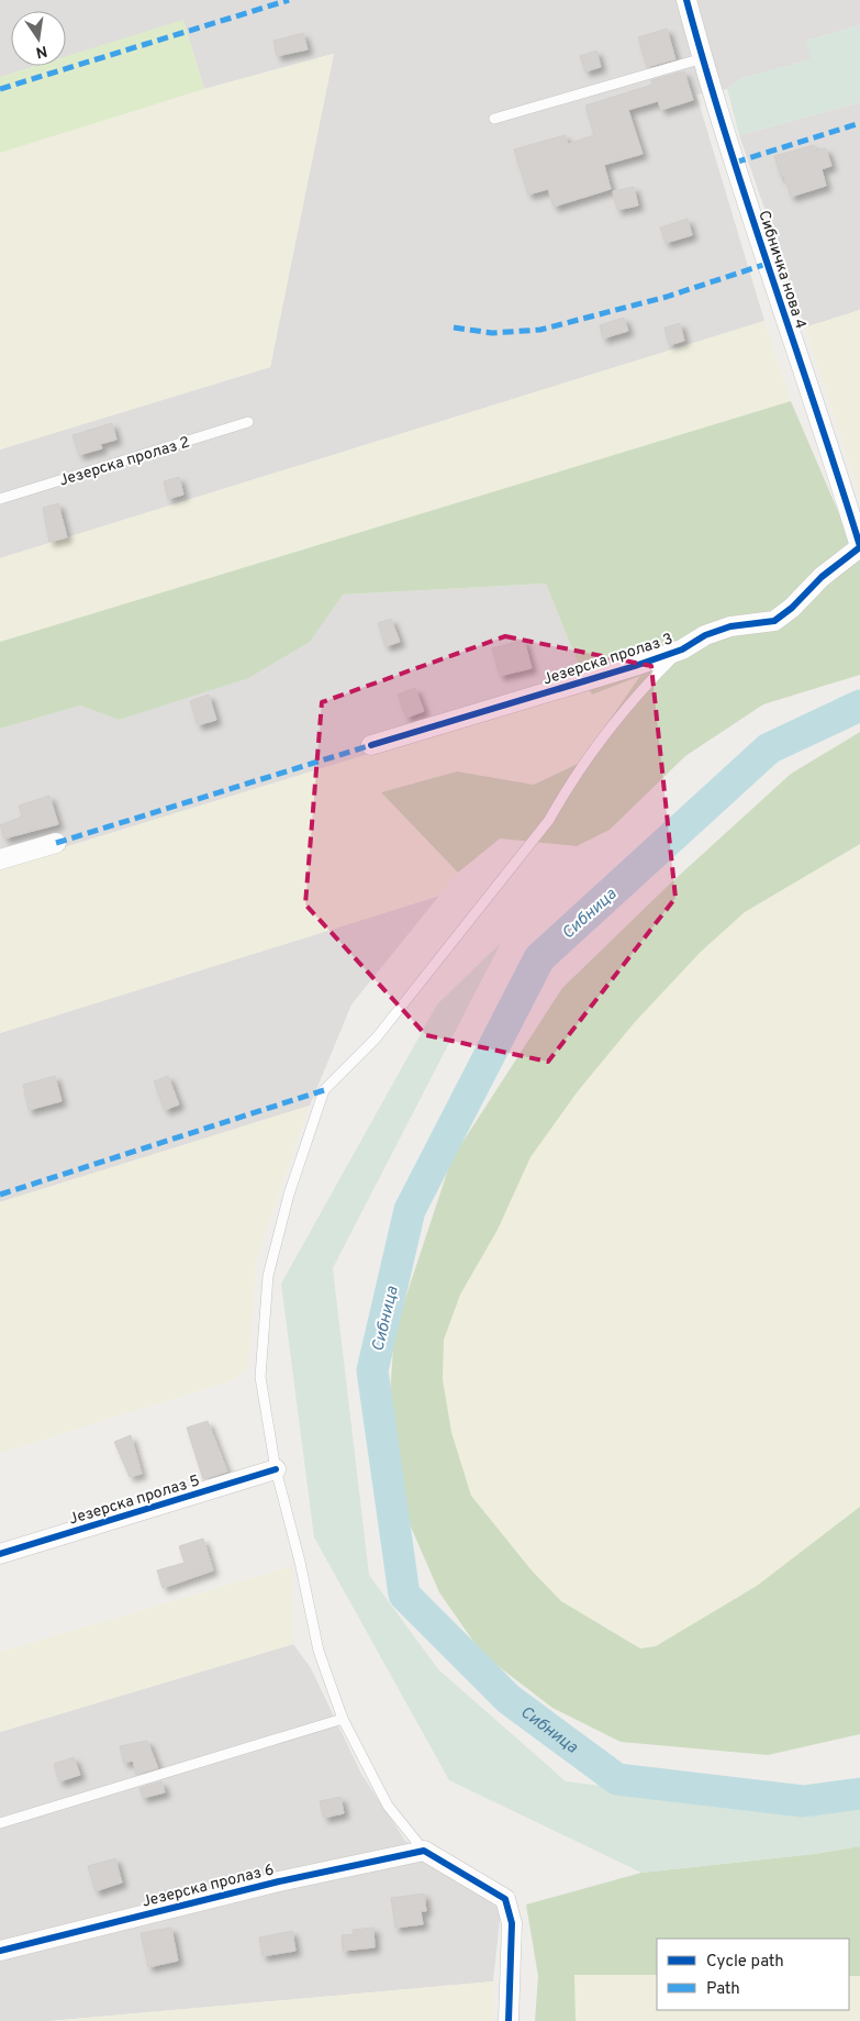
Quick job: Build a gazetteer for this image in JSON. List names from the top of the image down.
{
  "streets": {
    "street": [
      "Сибничка нова 4",
      "Језерска пролаз 3",
      "Језерска пролаз 5",
      "Језерска пролаз 6"
    ],
    "lane": ["Језерска пролаз 2"]
  },
  "crossings": [
    ["Сибничка нова 4", "Језерска пролаз 3"]
  ],
  "water": ["Сибница"],
  "legend": ["Cycle path", "Path"],
  "north": "bottom"
}
